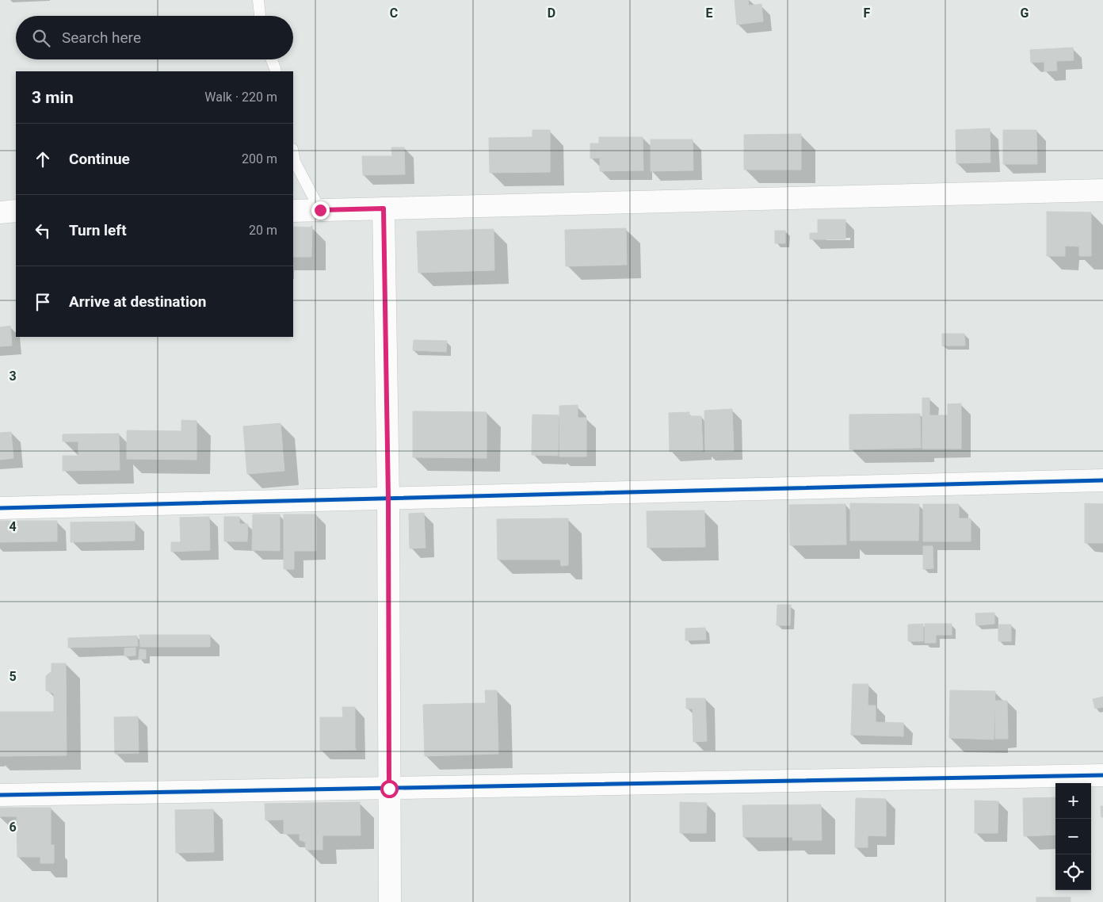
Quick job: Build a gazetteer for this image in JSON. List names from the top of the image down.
{
  "page": {
    "search": "Search here",
    "heading": ["3 min", "Walk · 220 m"],
    "list": [
      ["Continue", "200 m"],
      ["Turn left", "20 m"],
      "Arrive at destination"
    ],
    "map_buttons": ["+", "−"]
  },
  "grid": {
    "columns": [
      "C",
      "D",
      "E",
      "F",
      "G"
    ],
    "rows": [
      "3",
      "4",
      "5",
      "6"
    ]
  }
}
